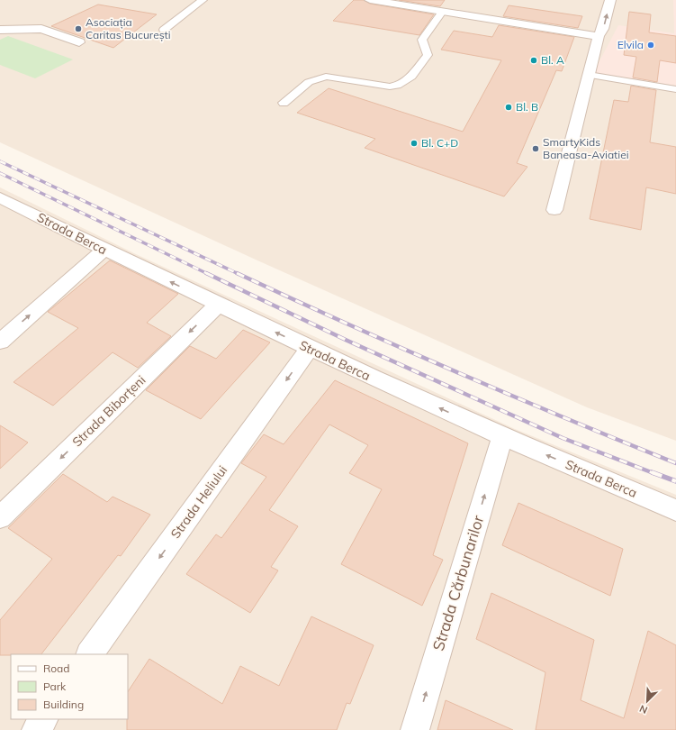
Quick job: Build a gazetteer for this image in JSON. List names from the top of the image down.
{
  "streets": {
    "street": [
      "Strada Berca",
      "Strada Biborțeni",
      "Strada Heliului",
      "Strada Cărbunarilor"
    ]
  },
  "crossings": [
    ["Strada Berca", "Strada Biborțeni"],
    ["Strada Berca", "Strada Heliului"],
    ["Strada Berca", "Strada Cărbunarilor"]
  ],
  "one_way": ["Strada Berca", "Strada Heliului", "Strada Cărbunarilor"],
  "places": [
    "Asociația Caritas București",
    "Elvila",
    "Bl. A",
    "Bl. B",
    "Bl. C+D",
    "SmartyKids Baneasa-Aviatiei"
  ],
  "legend": ["Road", "Park", "Building"],
  "north": "bottom left"
}
